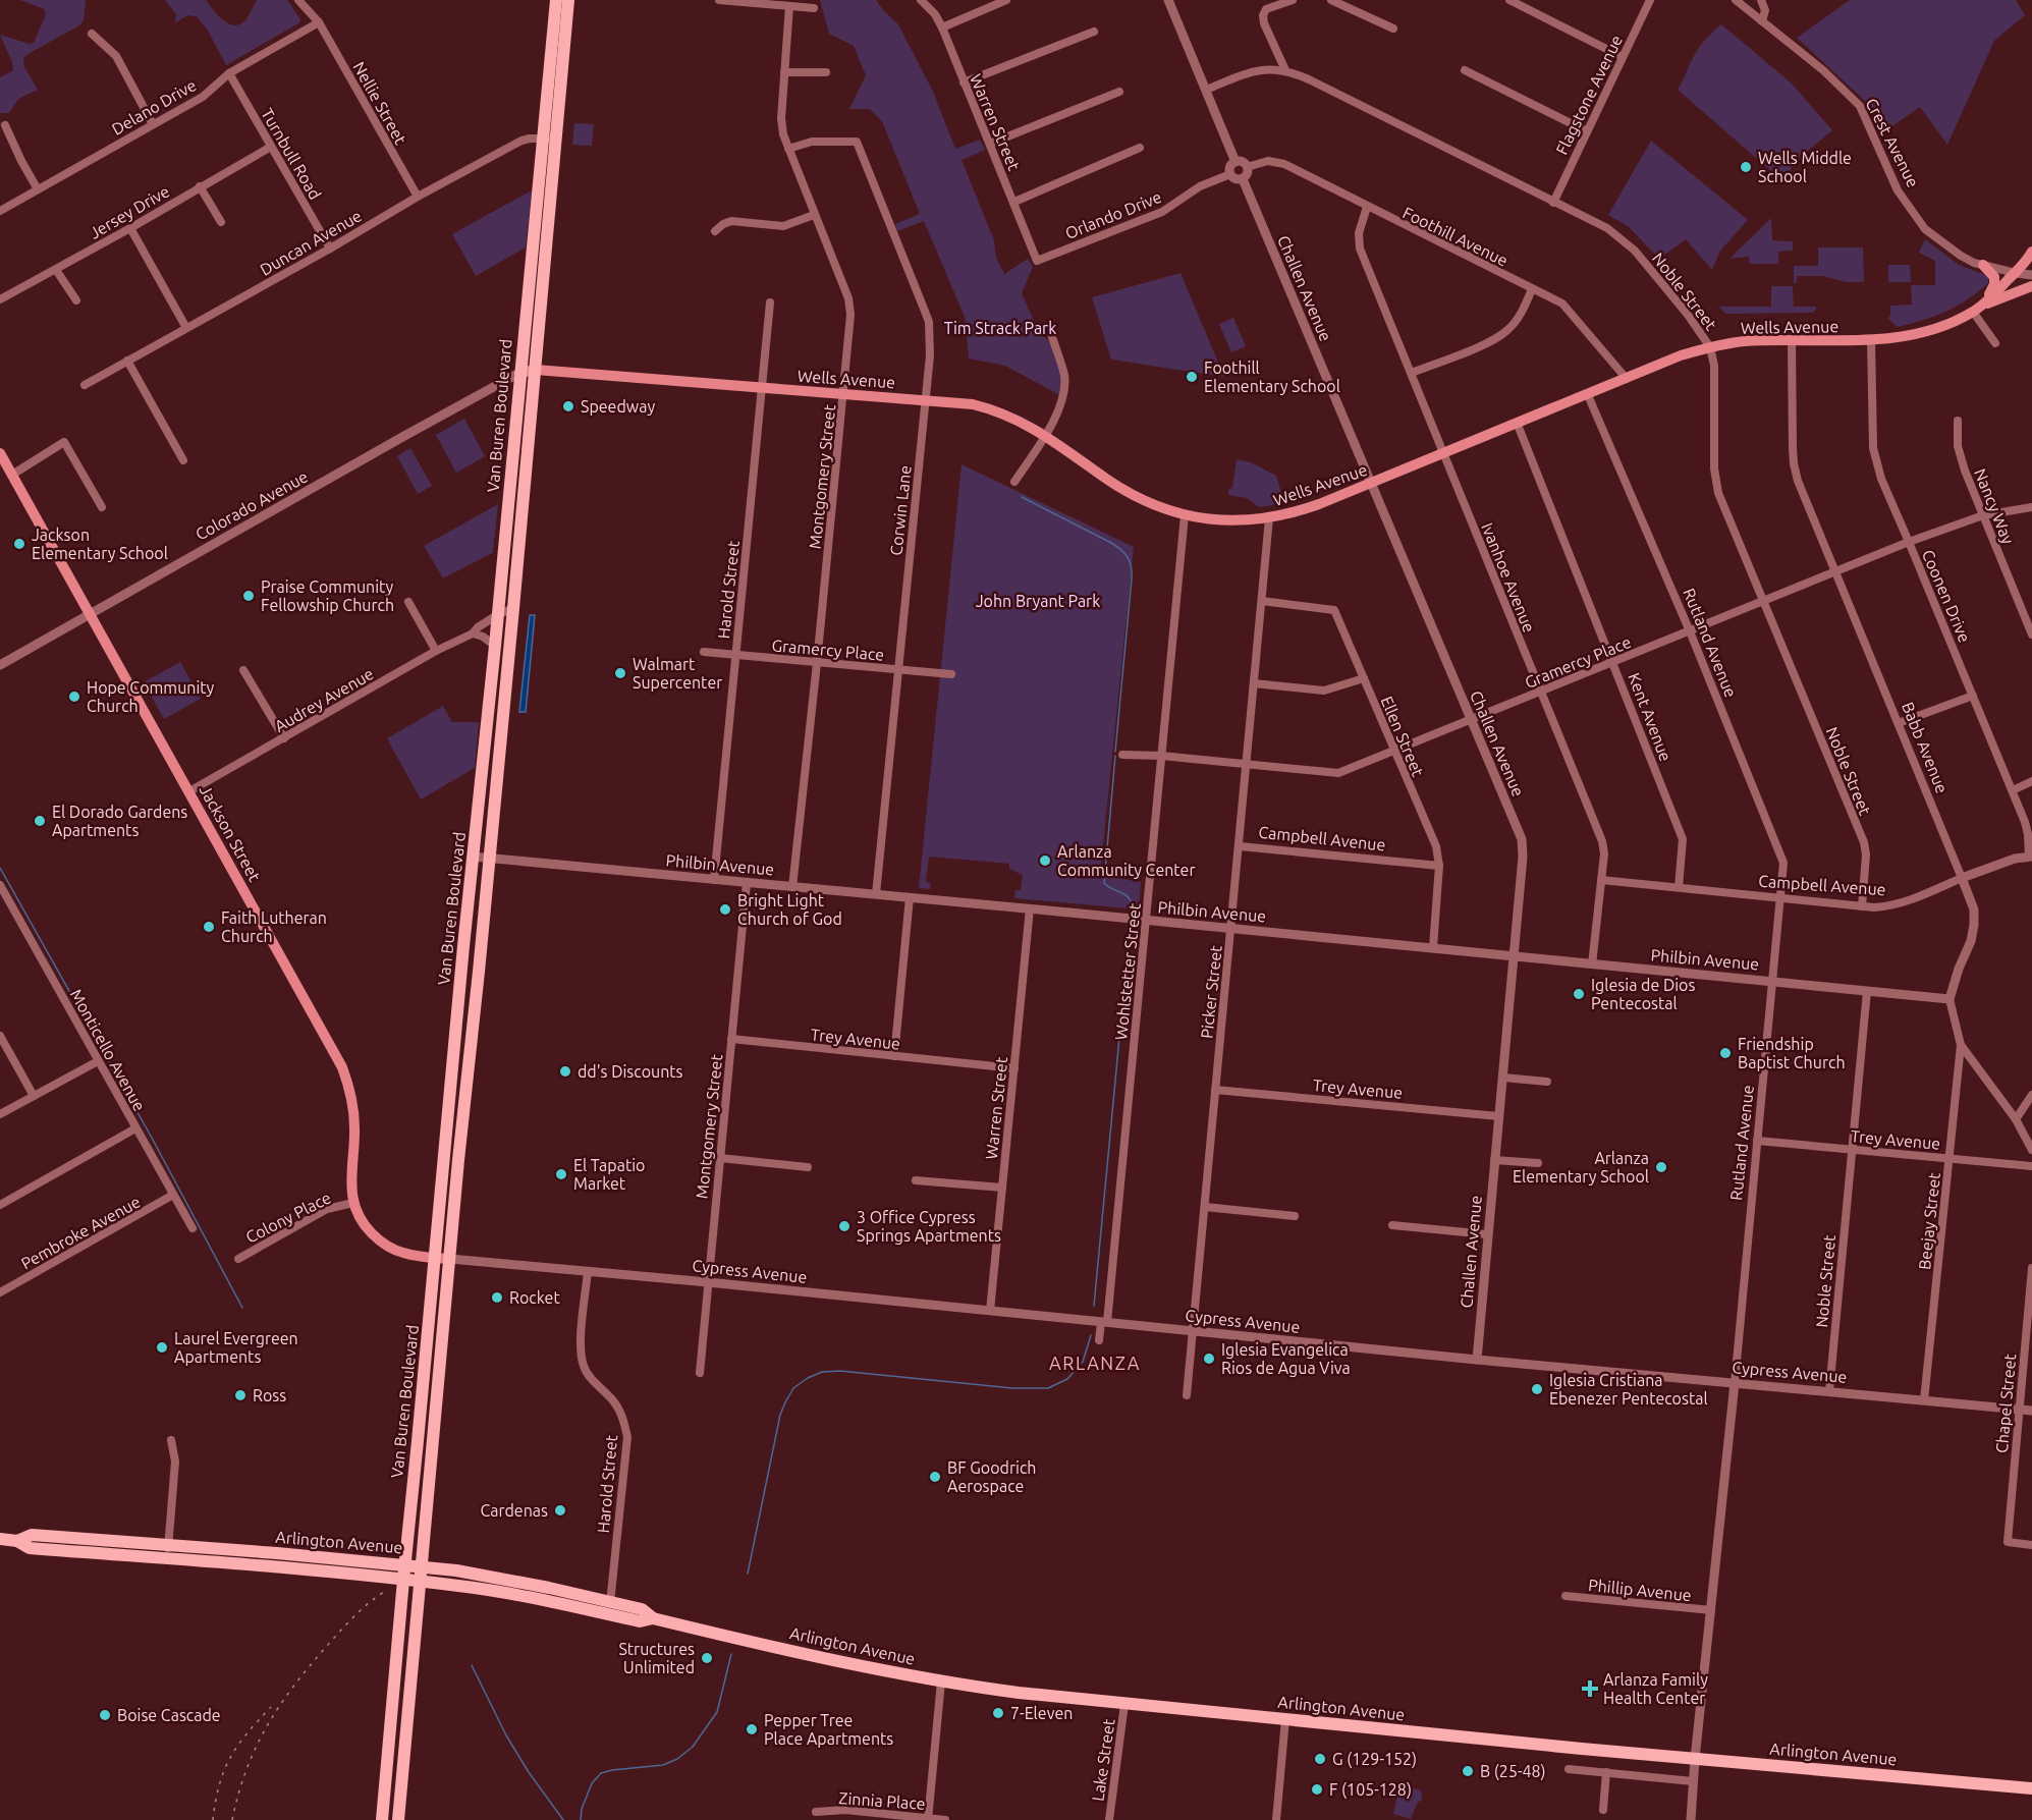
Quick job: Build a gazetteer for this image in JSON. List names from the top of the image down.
{
  "streets": {
    "main road": [
      "Wells Avenue",
      "Van Buren Boulevard",
      "Jackson Street",
      "Arlington Avenue"
    ],
    "street": [
      "Flagstone Avenue",
      "Nellie Street",
      "Delano Drive",
      "Warren Street",
      "Crest Avenue",
      "Turnbull Road",
      "Jersey Drive",
      "Orlando Drive",
      "Foothill Avenue",
      "Duncan Avenue",
      "Challen Avenue",
      "Noble Street",
      "Montgomery Street",
      "Colorado Avenue",
      "Nancy Way",
      "Corwin Lane",
      "Ivanhoe Avenue",
      "Harold Street",
      "Coonen Drive",
      "Rutland Avenue",
      "Gramercy Place",
      "Audrey Avenue",
      "Kent Avenue",
      "Ellen Street",
      "Babb Avenue",
      "Campbell Avenue",
      "Philbin Avenue",
      "Wohlstetter Street",
      "Picker Street",
      "Trey Avenue",
      "Monticello Avenue",
      "Colony Place",
      "Beejay Street",
      "Pembroke Avenue",
      "Cypress Avenue",
      "Chapel Street",
      "Phillip Avenue",
      "Lake Street",
      "Zinnia Place"
    ]
  },
  "crossings": [
    ["Flagstone Avenue", "Noble Street"],
    ["Nellie Street", "Delano Drive"],
    ["Nellie Street", "Duncan Avenue"],
    ["Delano Drive", "Turnbull Road"],
    ["Warren Street", "Orlando Drive"],
    ["Warren Street", "Philbin Avenue"],
    ["Warren Street", "Trey Avenue"],
    ["Warren Street", "Cypress Avenue"],
    ["Crest Avenue", "Wells Avenue"],
    ["Turnbull Road", "Jersey Drive"],
    ["Turnbull Road", "Duncan Avenue"],
    ["Orlando Drive", "Foothill Avenue"],
    ["Orlando Drive", "Challen Avenue"],
    ["Foothill Avenue", "Challen Avenue"],
    ["Foothill Avenue", "Wells Avenue"],
    ["Foothill Avenue", "Ivanhoe Avenue"],
    ["Duncan Avenue", "Van Buren Boulevard"],
    ["Challen Avenue", "Wells Avenue"],
    ["Challen Avenue", "Gramercy Place"],
    ["Challen Avenue", "Philbin Avenue"],
    ["Challen Avenue", "Trey Avenue"],
    ["Challen Avenue", "Cypress Avenue"],
    ["Noble Street", "Wells Avenue"],
    ["Noble Street", "Gramercy Place"],
    ["Noble Street", "Campbell Avenue"],
    ["Noble Street", "Philbin Avenue"],
    ["Noble Street", "Trey Avenue"],
    ["Noble Street", "Cypress Avenue"],
    ["Wells Avenue", "Van Buren Boulevard"],
    ["Wells Avenue", "Montgomery Street"],
    ["Wells Avenue", "Colorado Avenue"],
    ["Wells Avenue", "Corwin Lane"],
    ["Wells Avenue", "Ivanhoe Avenue"],
    ["Wells Avenue", "Harold Street"],
    ["Wells Avenue", "Coonen Drive"],
    ["Wells Avenue", "Rutland Avenue"],
    ["Wells Avenue", "Kent Avenue"],
    ["Wells Avenue", "Babb Avenue"],
    ["Wells Avenue", "Wohlstetter Street"],
    ["Wells Avenue", "Picker Street"],
    ["Van Buren Boulevard", "Colorado Avenue"],
    ["Van Buren Boulevard", "Audrey Avenue"],
    ["Van Buren Boulevard", "Philbin Avenue"],
    ["Van Buren Boulevard", "Cypress Avenue"],
    ["Van Buren Boulevard", "Arlington Avenue"],
    ["Montgomery Street", "Corwin Lane"],
    ["Montgomery Street", "Gramercy Place"],
    ["Montgomery Street", "Philbin Avenue"],
    ["Montgomery Street", "Trey Avenue"],
    ["Montgomery Street", "Cypress Avenue"],
    ["Colorado Avenue", "Jackson Street"],
    ["Nancy Way", "Gramercy Place"],
    ["Corwin Lane", "Gramercy Place"],
    ["Corwin Lane", "Philbin Avenue"],
    ["Ivanhoe Avenue", "Gramercy Place"],
    ["Ivanhoe Avenue", "Campbell Avenue"],
    ["Ivanhoe Avenue", "Philbin Avenue"],
    ["Harold Street", "Gramercy Place"],
    ["Harold Street", "Philbin Avenue"],
    ["Harold Street", "Cypress Avenue"],
    ["Harold Street", "Arlington Avenue"],
    ["Coonen Drive", "Gramercy Place"],
    ["Coonen Drive", "Campbell Avenue"],
    ["Rutland Avenue", "Gramercy Place"],
    ["Rutland Avenue", "Campbell Avenue"],
    ["Rutland Avenue", "Philbin Avenue"],
    ["Rutland Avenue", "Trey Avenue"],
    ["Rutland Avenue", "Cypress Avenue"],
    ["Rutland Avenue", "Arlington Avenue"],
    ["Rutland Avenue", "Phillip Avenue"],
    ["Gramercy Place", "Kent Avenue"],
    ["Gramercy Place", "Ellen Street"],
    ["Gramercy Place", "Babb Avenue"],
    ["Gramercy Place", "Wohlstetter Street"],
    ["Gramercy Place", "Picker Street"],
    ["Audrey Avenue", "Jackson Street"],
    ["Kent Avenue", "Campbell Avenue"],
    ["Ellen Street", "Campbell Avenue"],
    ["Ellen Street", "Philbin Avenue"],
    ["Ellen Street", "Picker Street"],
    ["Babb Avenue", "Campbell Avenue"],
    ["Babb Avenue", "Philbin Avenue"],
    ["Jackson Street", "Colony Place"],
    ["Campbell Avenue", "Picker Street"],
    ["Philbin Avenue", "Wohlstetter Street"],
    ["Philbin Avenue", "Picker Street"],
    ["Wohlstetter Street", "Cypress Avenue"],
    ["Picker Street", "Trey Avenue"],
    ["Picker Street", "Cypress Avenue"],
    ["Trey Avenue", "Beejay Street"],
    ["Monticello Avenue", "Pembroke Avenue"],
    ["Beejay Street", "Cypress Avenue"],
    ["Cypress Avenue", "Chapel Street"],
    ["Arlington Avenue", "Lake Street"]
  ],
  "districts": ["ARLANZA"],
  "parks": ["Tim Strack Park", "John Bryant Park"],
  "places": {
    "other": [
      "Wells Middle School",
      "Foothill Elementary School",
      "Speedway",
      "Jackson Elementary School",
      "Praise Community Fellowship Church",
      "Walmart Supercenter",
      "Hope Community Church",
      "El Dorado Gardens Apartments",
      "Arlanza Community Center",
      "Bright Light Church of God",
      "Faith Lutheran Church",
      "Iglesia de Dios Pentecostal",
      "Friendship Baptist Church",
      "dd's Discounts",
      "Arlanza Elementary School",
      "El Tapatio Market",
      "3 Office Cypress Springs Apartments",
      "Rocket",
      "Laurel Evergreen Apartments",
      "Iglesia Evangelica Rios de Agua Viva",
      "Iglesia Cristiana Ebenezer Pentecostal",
      "Ross",
      "BF Goodrich Aerospace",
      "Cardenas",
      "Structures Unlimited",
      "7-Eleven",
      "Boise Cascade",
      "Pepper Tree Place Apartments",
      "G (129-152)",
      "B (25-48)",
      "F (105-128)"
    ],
    "health": ["Arlanza Family Health Center"]
  }
}
